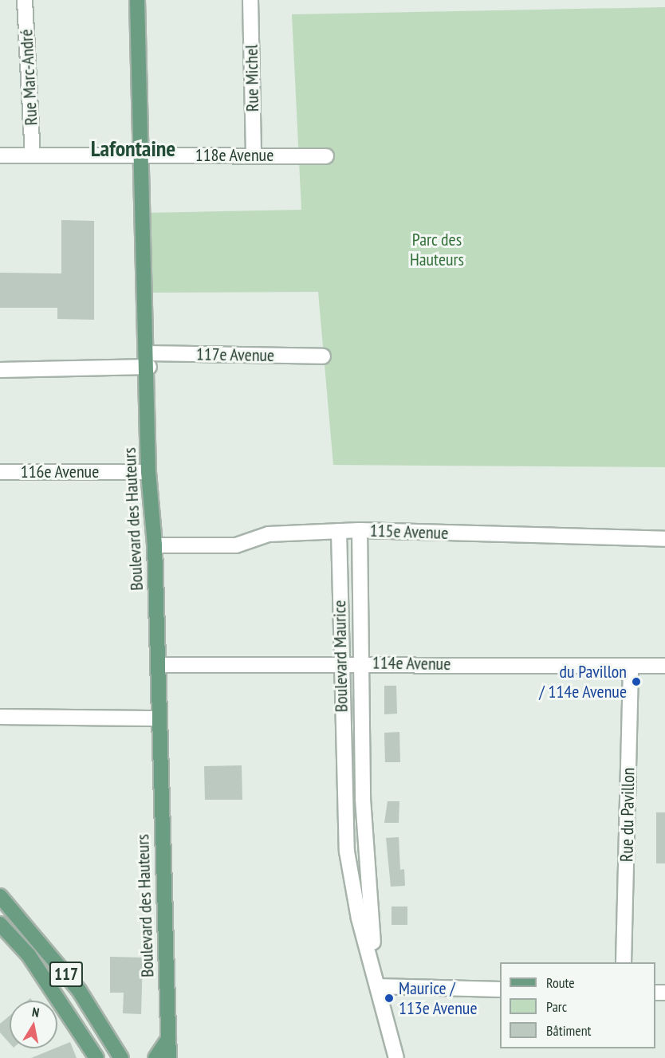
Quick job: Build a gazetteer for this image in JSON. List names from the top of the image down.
{
  "streets": {
    "main road": ["Boulevard des Hauteurs", "117"],
    "street": [
      "Rue Marc-André",
      "Rue Michel",
      "118e Avenue",
      "117e Avenue",
      "116e Avenue",
      "115e Avenue",
      "Boulevard Maurice",
      "114e Avenue",
      "Rue du Pavillon"
    ]
  },
  "crossings": [
    ["Rue Marc-André", "118e Avenue"],
    ["Rue Michel", "118e Avenue"],
    ["118e Avenue", "Boulevard des Hauteurs"],
    ["117e Avenue", "Boulevard des Hauteurs"],
    ["116e Avenue", "Boulevard des Hauteurs"],
    ["Boulevard des Hauteurs", "115e Avenue"],
    ["Boulevard des Hauteurs", "114e Avenue"],
    ["115e Avenue", "Boulevard Maurice"],
    ["Boulevard Maurice", "114e Avenue"],
    ["114e Avenue", "Rue du Pavillon"]
  ],
  "districts": ["Lafontaine"],
  "parks": ["Parc des Hauteurs"],
  "places": ["du Pavillon / 114e Avenue", "Maurice / 113e Avenue"],
  "legend": ["Route", "Parc", "Bâtiment"],
  "north": "top"
}
